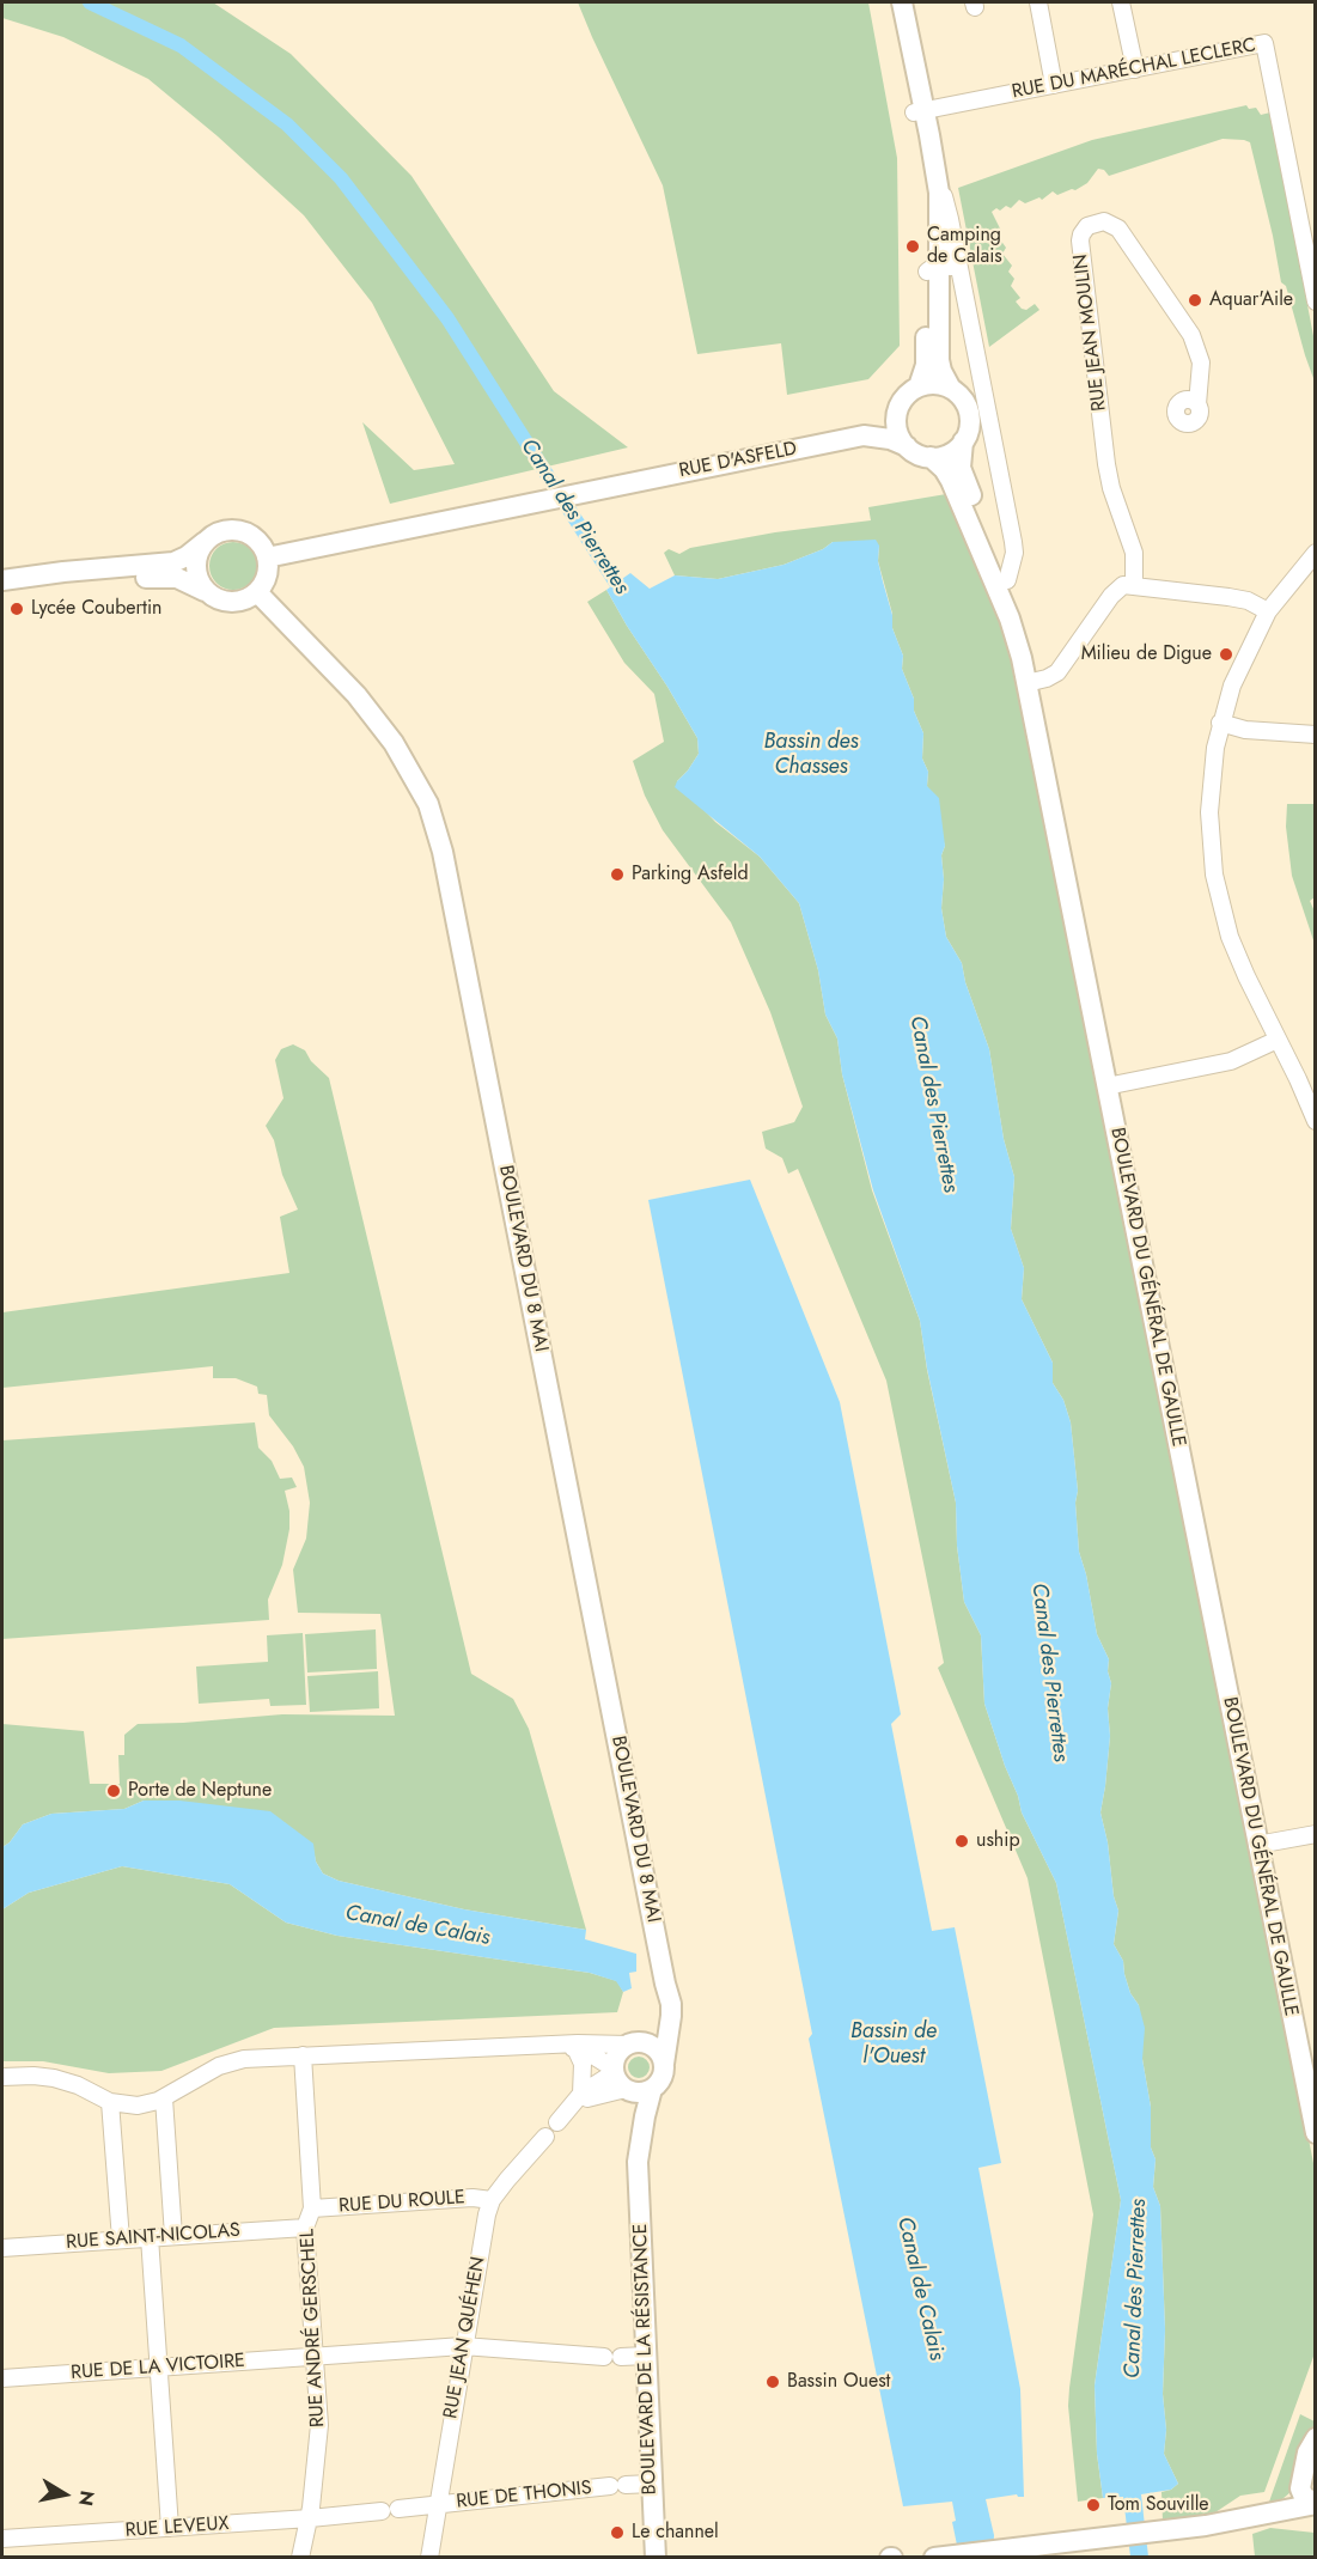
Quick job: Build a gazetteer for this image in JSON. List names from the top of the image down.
{
  "streets": {
    "street": [
      "RUE DU MARÉCHAL LECLERC",
      "RUE JEAN MOULIN",
      "RUE D'ASFELD",
      "BOULEVARD DU 8 MAI",
      "BOULEVARD DU GÉNÉRAL DE GAULLE",
      "RUE DU ROULE",
      "RUE SAINT-NICOLAS",
      "RUE ANDRÉ GERSCHEL",
      "RUE JEAN QUÉHEN",
      "BOULEVARD DE LA RÉSISTANCE",
      "RUE DE LA VICTOIRE",
      "RUE DE THONIS",
      "RUE LEVEUX"
    ]
  },
  "crossings": [
    ["RUE D'ASFELD", "BOULEVARD DU 8 MAI"],
    ["RUE D'ASFELD", "BOULEVARD DU GÉNÉRAL DE GAULLE"],
    ["BOULEVARD DU 8 MAI", "BOULEVARD DE LA RÉSISTANCE"],
    ["RUE DU ROULE", "RUE ANDRÉ GERSCHEL"],
    ["RUE DU ROULE", "RUE JEAN QUÉHEN"],
    ["RUE SAINT-NICOLAS", "RUE ANDRÉ GERSCHEL"],
    ["RUE ANDRÉ GERSCHEL", "RUE DE LA VICTOIRE"],
    ["RUE ANDRÉ GERSCHEL", "RUE LEVEUX"],
    ["RUE JEAN QUÉHEN", "RUE DE LA VICTOIRE"],
    ["RUE JEAN QUÉHEN", "RUE DE THONIS"],
    ["BOULEVARD DE LA RÉSISTANCE", "RUE DE LA VICTOIRE"],
    ["BOULEVARD DE LA RÉSISTANCE", "RUE DE THONIS"],
    ["RUE DE THONIS", "RUE LEVEUX"]
  ],
  "water": [
    "Canal des Pierrettes",
    "Bassin des Chasses",
    "Canal de Calais",
    "Bassin de l'Ouest"
  ],
  "places": [
    "Camping de Calais",
    "Aquar'Aile",
    "Lycée Coubertin",
    "Milieu de Digue",
    "Parking Asfeld",
    "Porte de Neptune",
    "uship",
    "Bassin Ouest",
    "Tom Souville",
    "Le channel"
  ],
  "north": "right"
}
